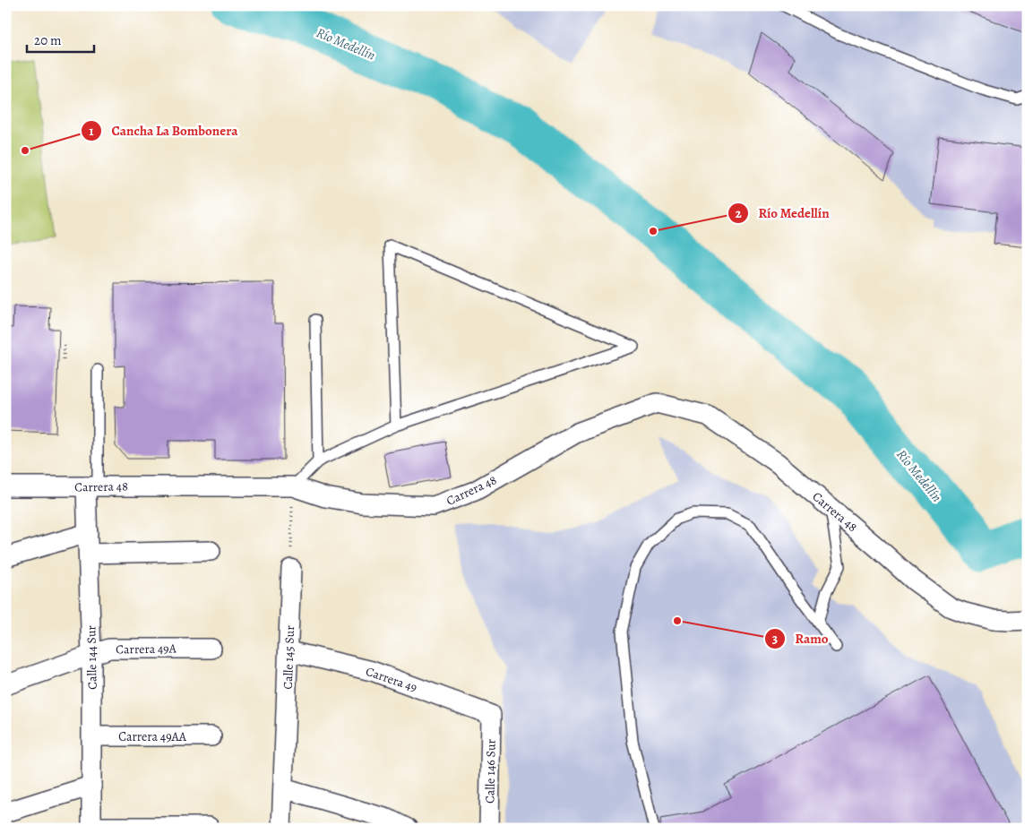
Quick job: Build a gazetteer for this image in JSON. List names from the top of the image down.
{
  "streets": {
    "street": [
      "Carrera 48",
      "Carrera 49A",
      "Calle 144 Sur",
      "Calle 145 Sur",
      "Carrera 49",
      "Carrera 49AA",
      "Calle 146 Sur"
    ]
  },
  "crossings": [
    ["Carrera 48", "Calle 144 Sur"],
    ["Carrera 49A", "Calle 144 Sur"],
    ["Calle 144 Sur", "Carrera 49AA"],
    ["Calle 145 Sur", "Carrera 49"],
    ["Carrera 49", "Calle 146 Sur"]
  ],
  "water": ["Río Medellín"],
  "places": ["Cancha La Bombonera", "Río Medellín", "Ramo"],
  "scale_bar": "20 m"
}
